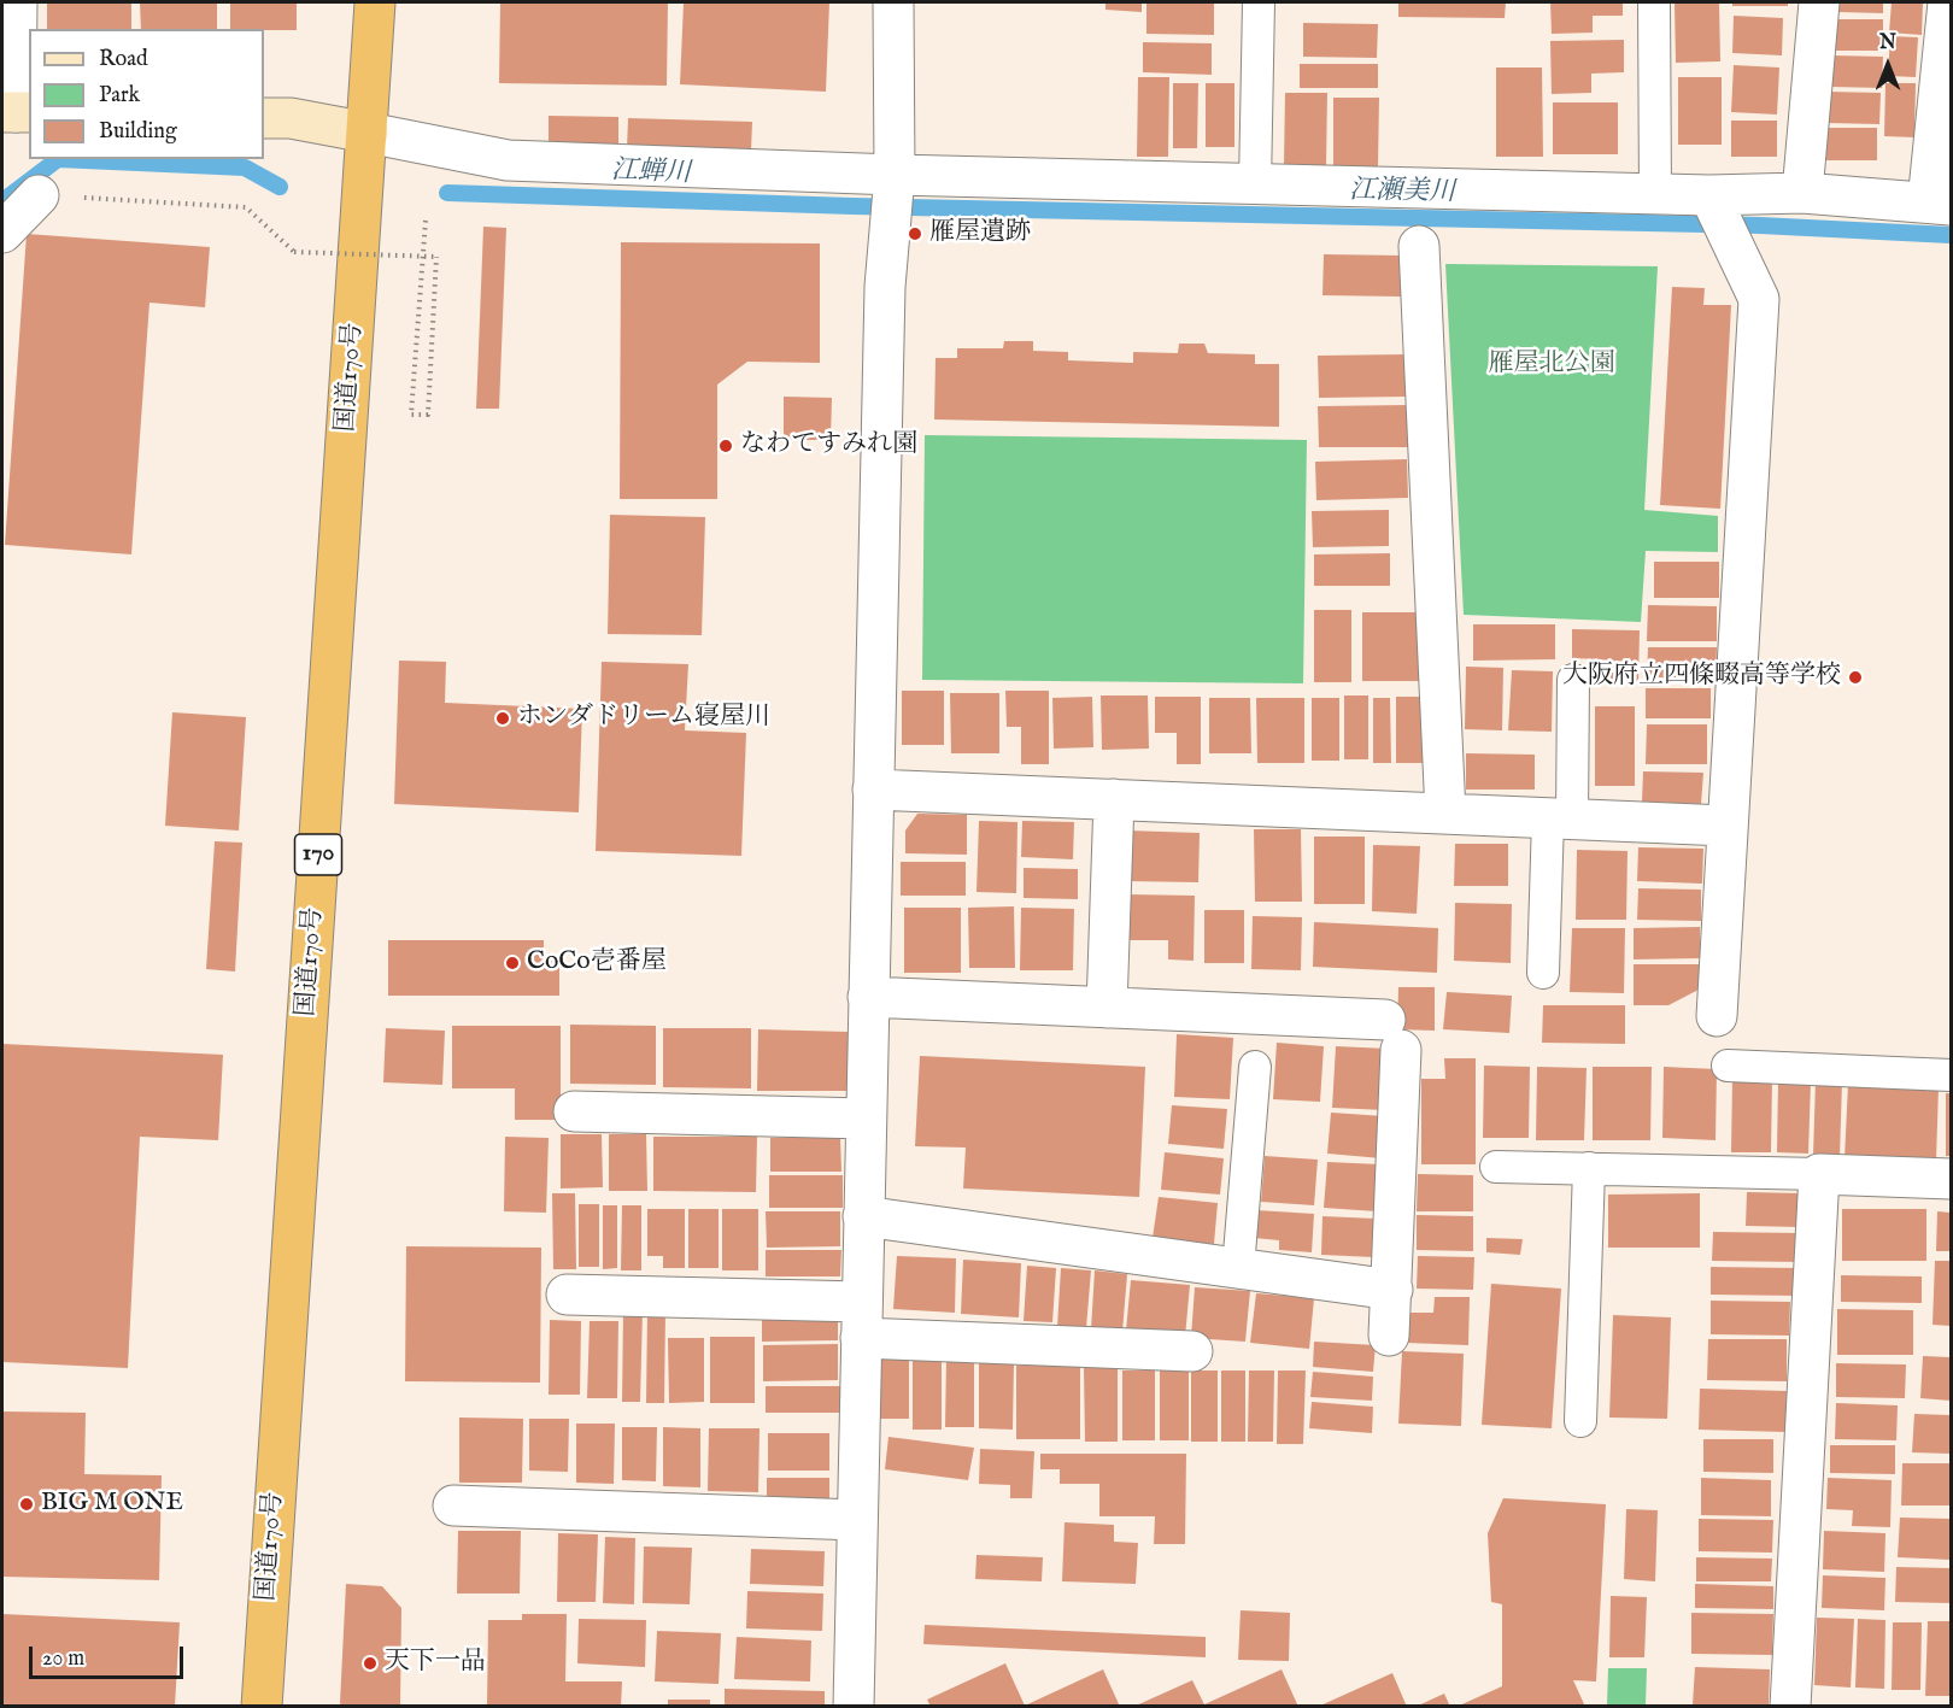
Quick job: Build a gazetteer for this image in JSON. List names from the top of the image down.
{
  "streets": {
    "highway": ["国道170号", "170"]
  },
  "water": ["江蝉川", "江瀬美川"],
  "parks": ["雁屋北公園"],
  "places": [
    "雁屋遺跡",
    "なわてすみれ園",
    "大阪府立四條畷高等学校",
    "ホンダドリーム寝屋川",
    "CoCo壱番屋",
    "BIG M ONE",
    "天下一品"
  ],
  "legend": ["Road", "Park", "Building"],
  "scale_bar": "20 m",
  "north": "top"
}
